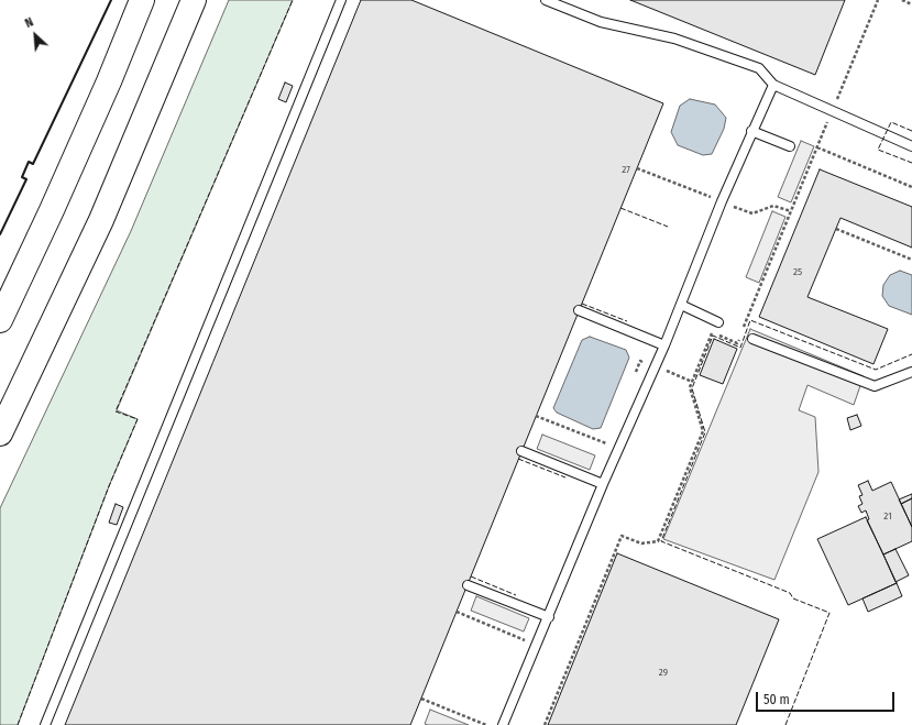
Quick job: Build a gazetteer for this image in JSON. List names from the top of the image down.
{
  "house_numbers": [
    "27",
    "25",
    "21",
    "29"
  ],
  "scale_bar": "50 m",
  "north": "top left"
}
